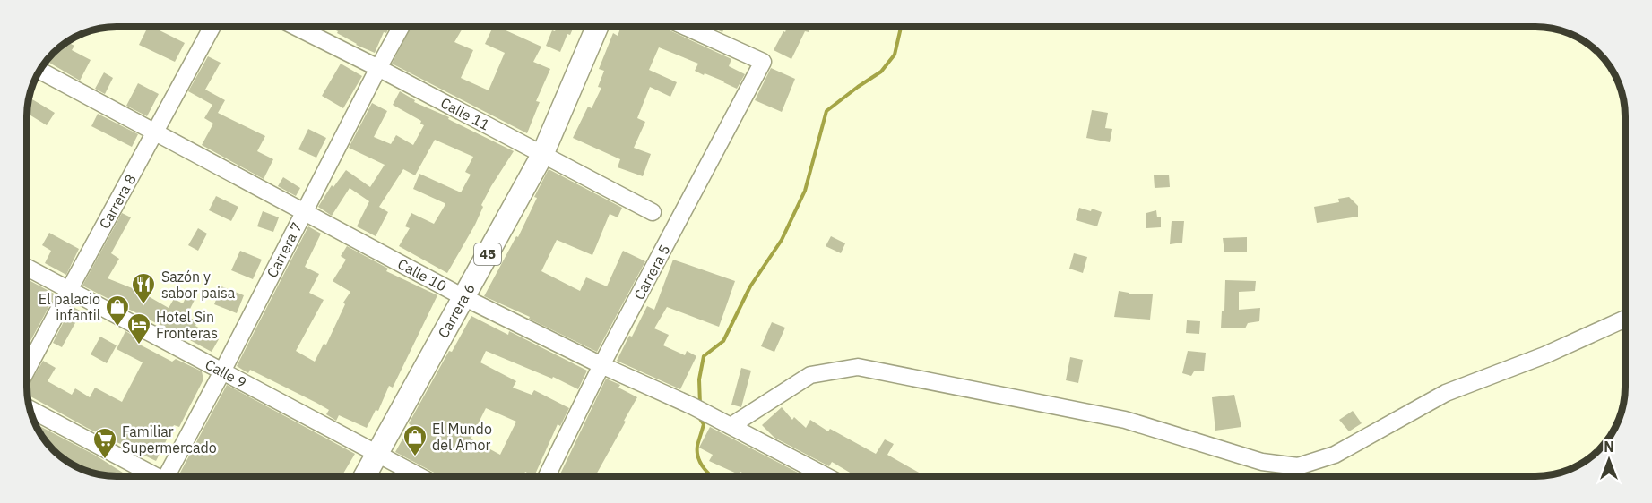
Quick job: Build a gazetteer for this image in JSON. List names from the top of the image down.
{
  "streets": {
    "main road": ["45", "Carrera 6"],
    "street": [
      "Calle 11",
      "Carrera 8",
      "Carrera 7",
      "Carrera 5",
      "Calle 10",
      "Calle 9"
    ]
  },
  "crossings": [
    ["Calle 11", "Carrera 7"],
    ["Calle 11", "Carrera 6"],
    ["Carrera 8", "Calle 10"],
    ["Carrera 8", "Calle 9"],
    ["Carrera 7", "Calle 10"],
    ["Carrera 7", "Calle 9"],
    ["Carrera 5", "Calle 10"],
    ["Calle 10", "Carrera 6"],
    ["Carrera 6", "Calle 9"]
  ],
  "places": {
    "restaurant": ["Sazón y sabor paisa"],
    "shop": ["El palacio infantil", "El Mundo del Amor"],
    "hotel": ["Hotel Sin Fronteras"],
    "supermarket": ["Familiar Supermercado"]
  },
  "north": "top"
}
